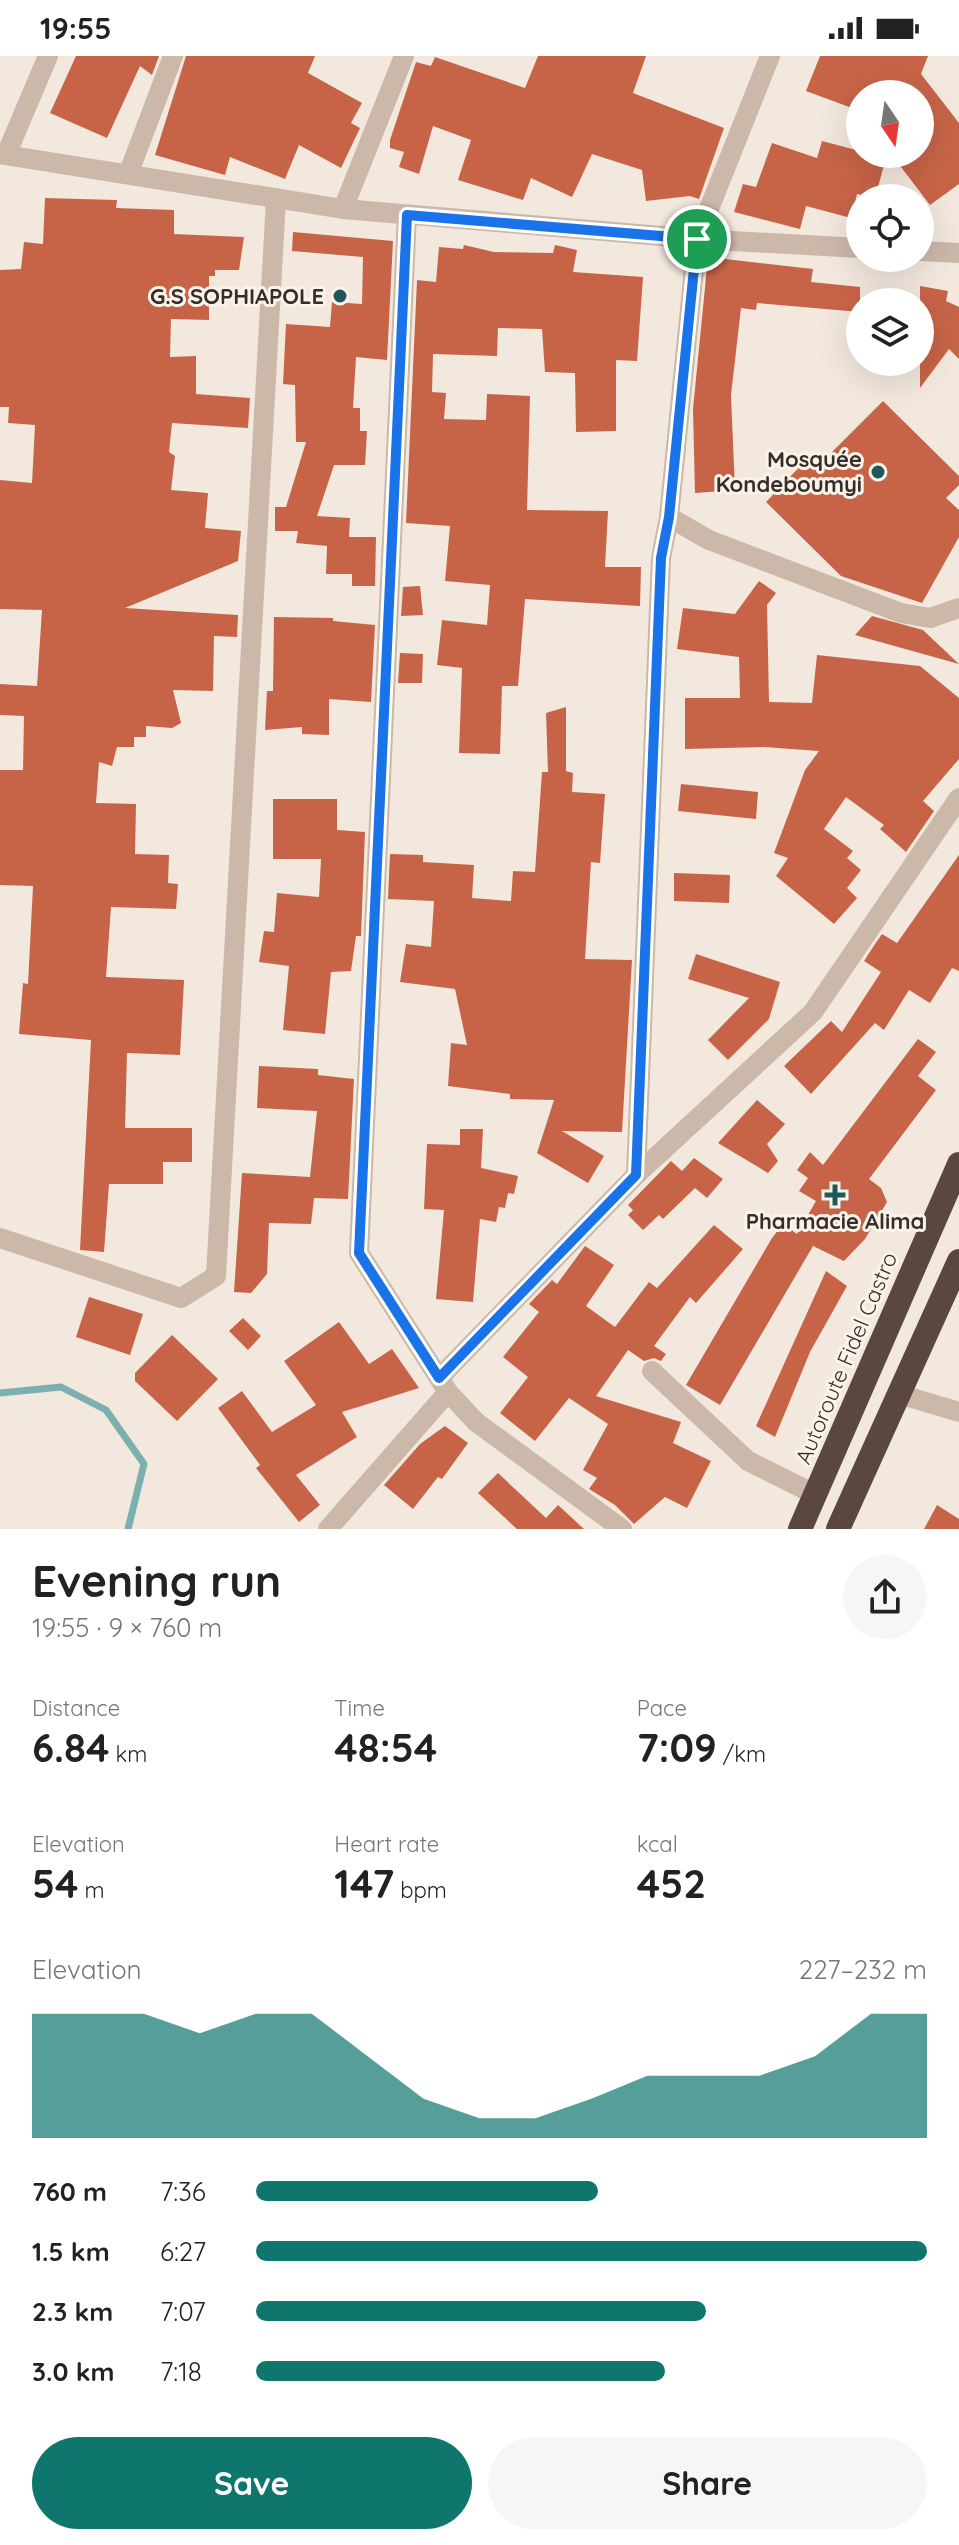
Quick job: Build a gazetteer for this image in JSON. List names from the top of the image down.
{
  "streets": {
    "highway": ["Autoroute Fidel Castro"]
  },
  "places": {
    "other": ["G.S SOPHIAPOLE", "Mosquée Kondeboumyi"],
    "health": ["Pharmacie Alima"]
  },
  "north": "bottom",
  "page": {
    "status": "19:55",
    "heading": ["Evening run", "19:55 · 9 × 760 m"],
    "stats": [
      ["Distance", "6.84 km"],
      ["Time", "48:54"],
      ["Pace", "7:09 /km"],
      ["Elevation", "54 m"],
      ["Heart rate", "147 bpm"],
      ["kcal", "452"]
    ],
    "chart": ["Elevation", "227–232 m"],
    "list": [
      {
        "name": "760 m",
        "note": "7:36"
      },
      {
        "name": "1.5 km",
        "note": "6:27"
      },
      {
        "name": "2.3 km",
        "note": "7:07"
      },
      {
        "name": "3.0 km",
        "note": "7:18"
      }
    ],
    "buttons": ["Save", "Share"]
  }
}
